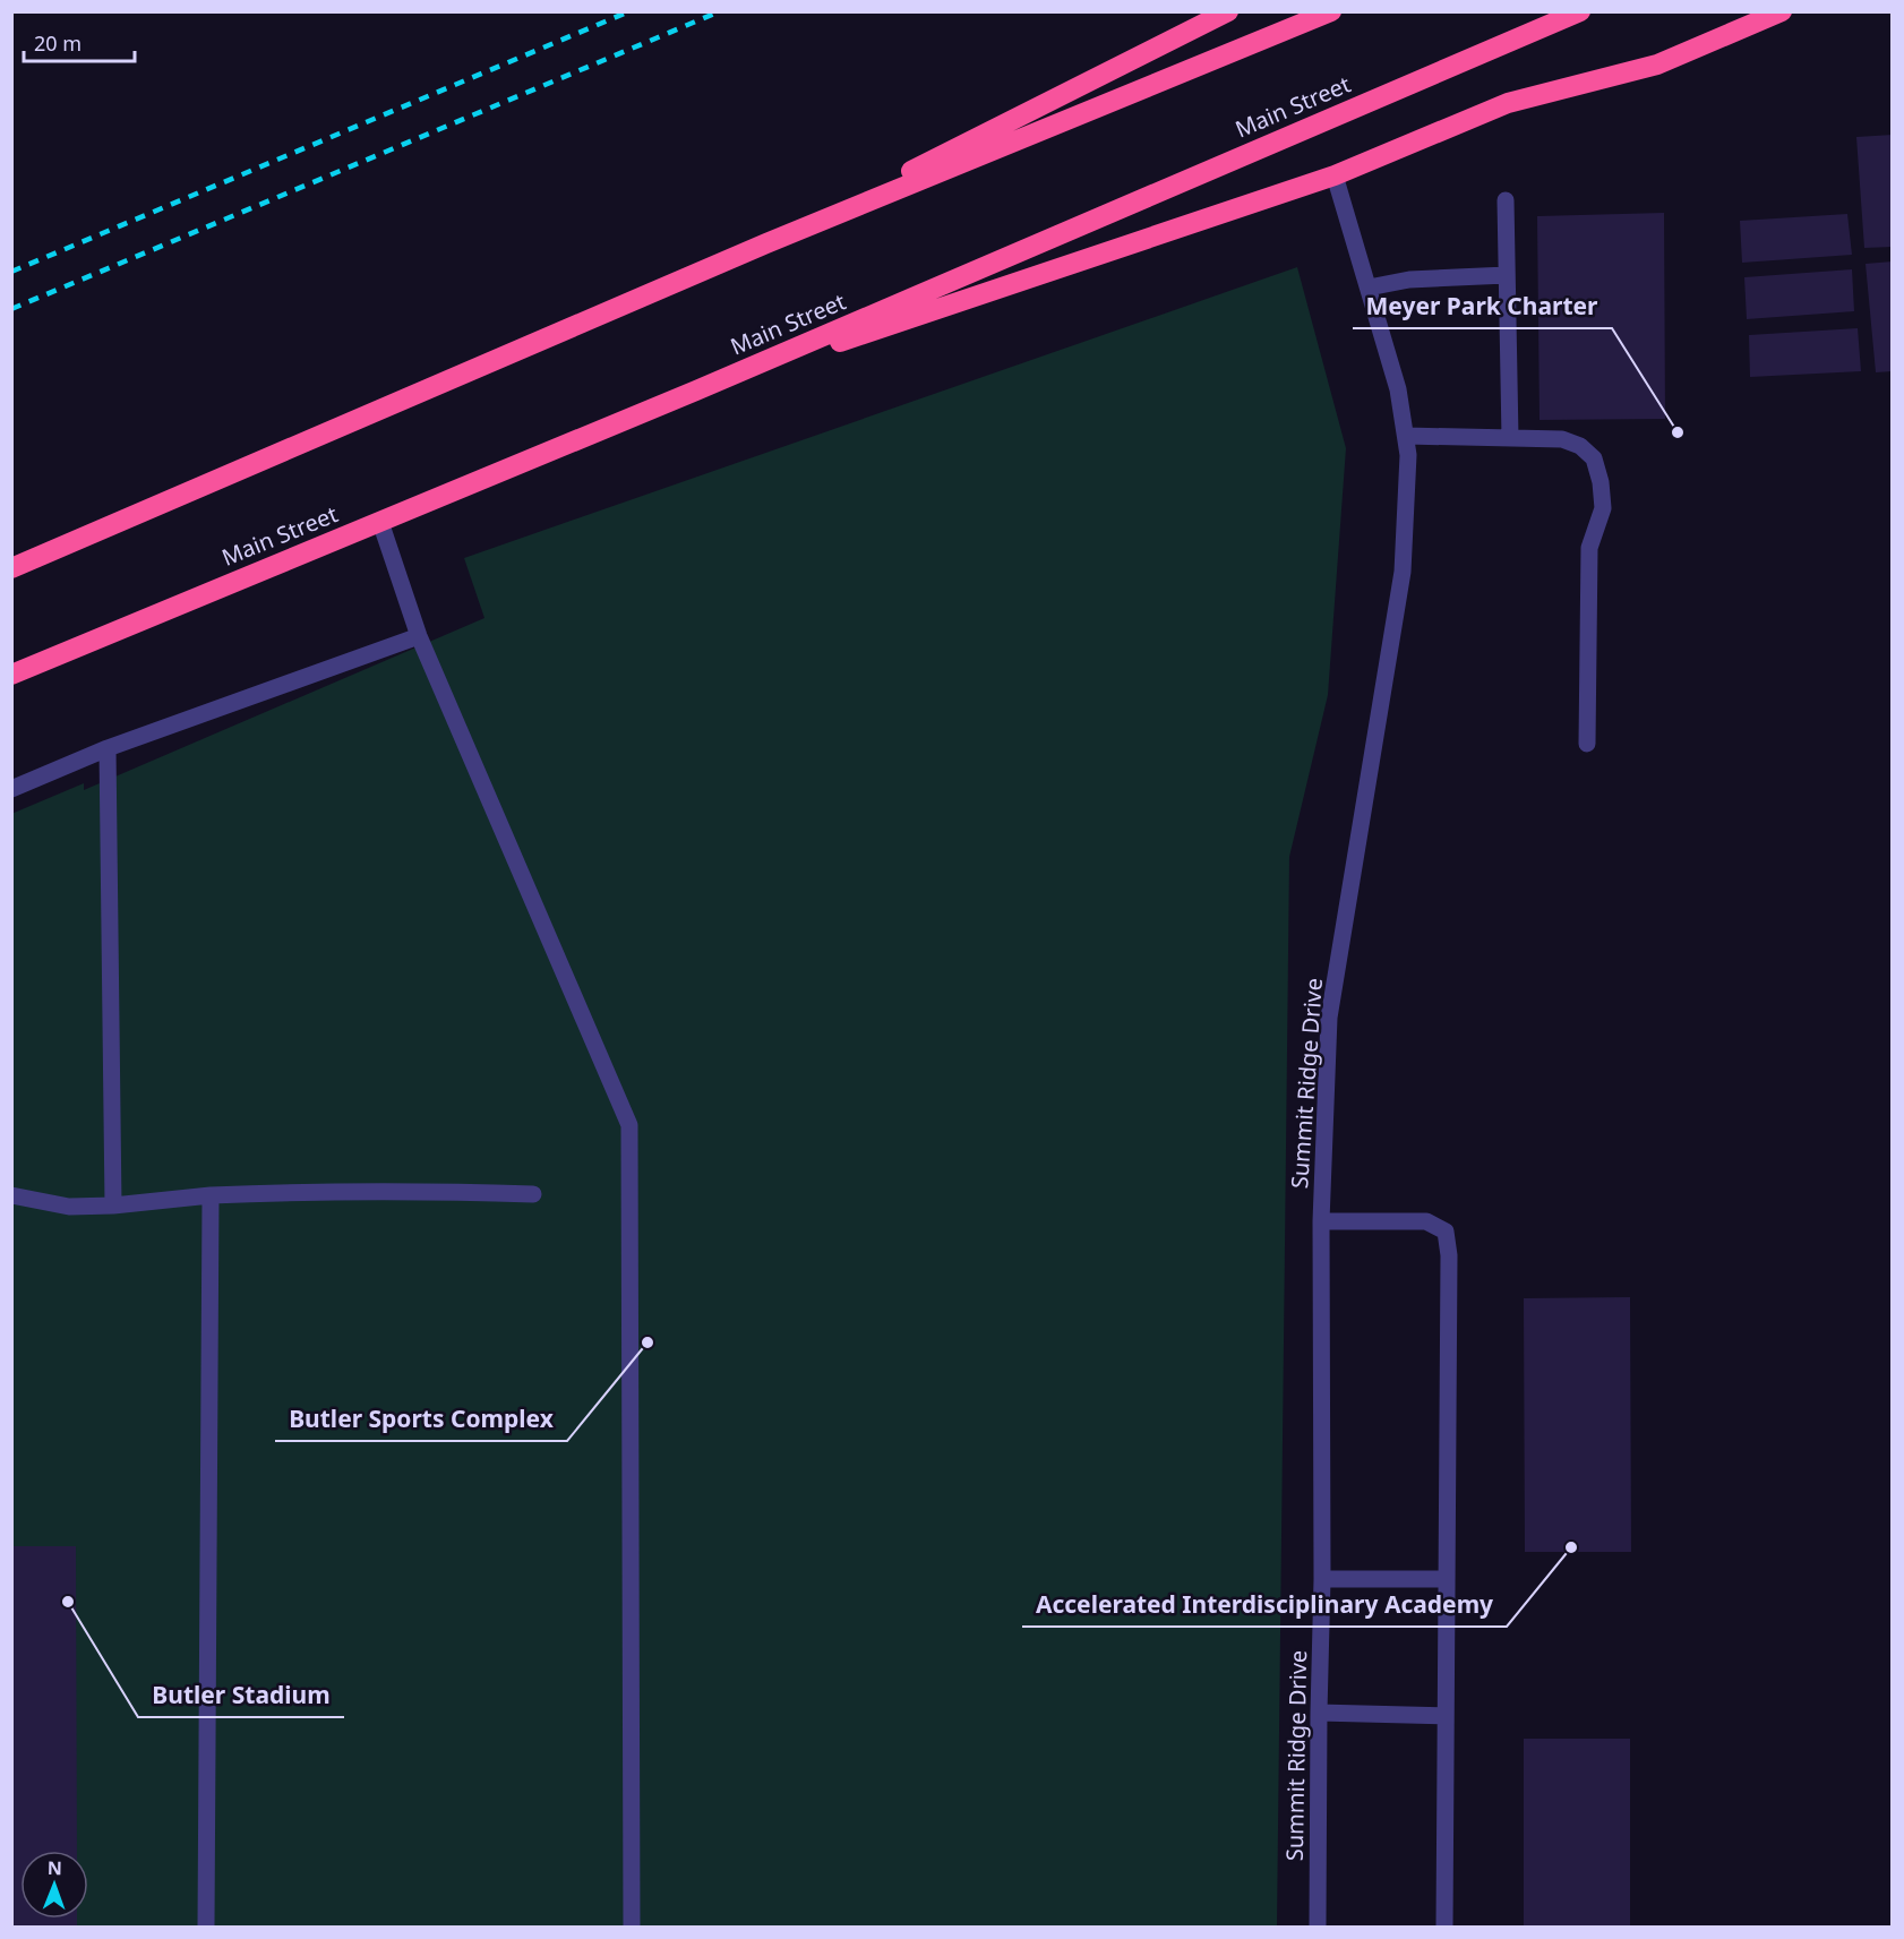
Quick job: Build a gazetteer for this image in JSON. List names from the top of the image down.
{
  "streets": {
    "highway": ["Main Street"],
    "street": ["Summit Ridge Drive"]
  },
  "places": [
    "Meyer Park Charter",
    "Butler Sports Complex",
    "Accelerated Interdisciplinary Academy",
    "Butler Stadium"
  ],
  "scale_bar": "20 m",
  "north": "top"
}
